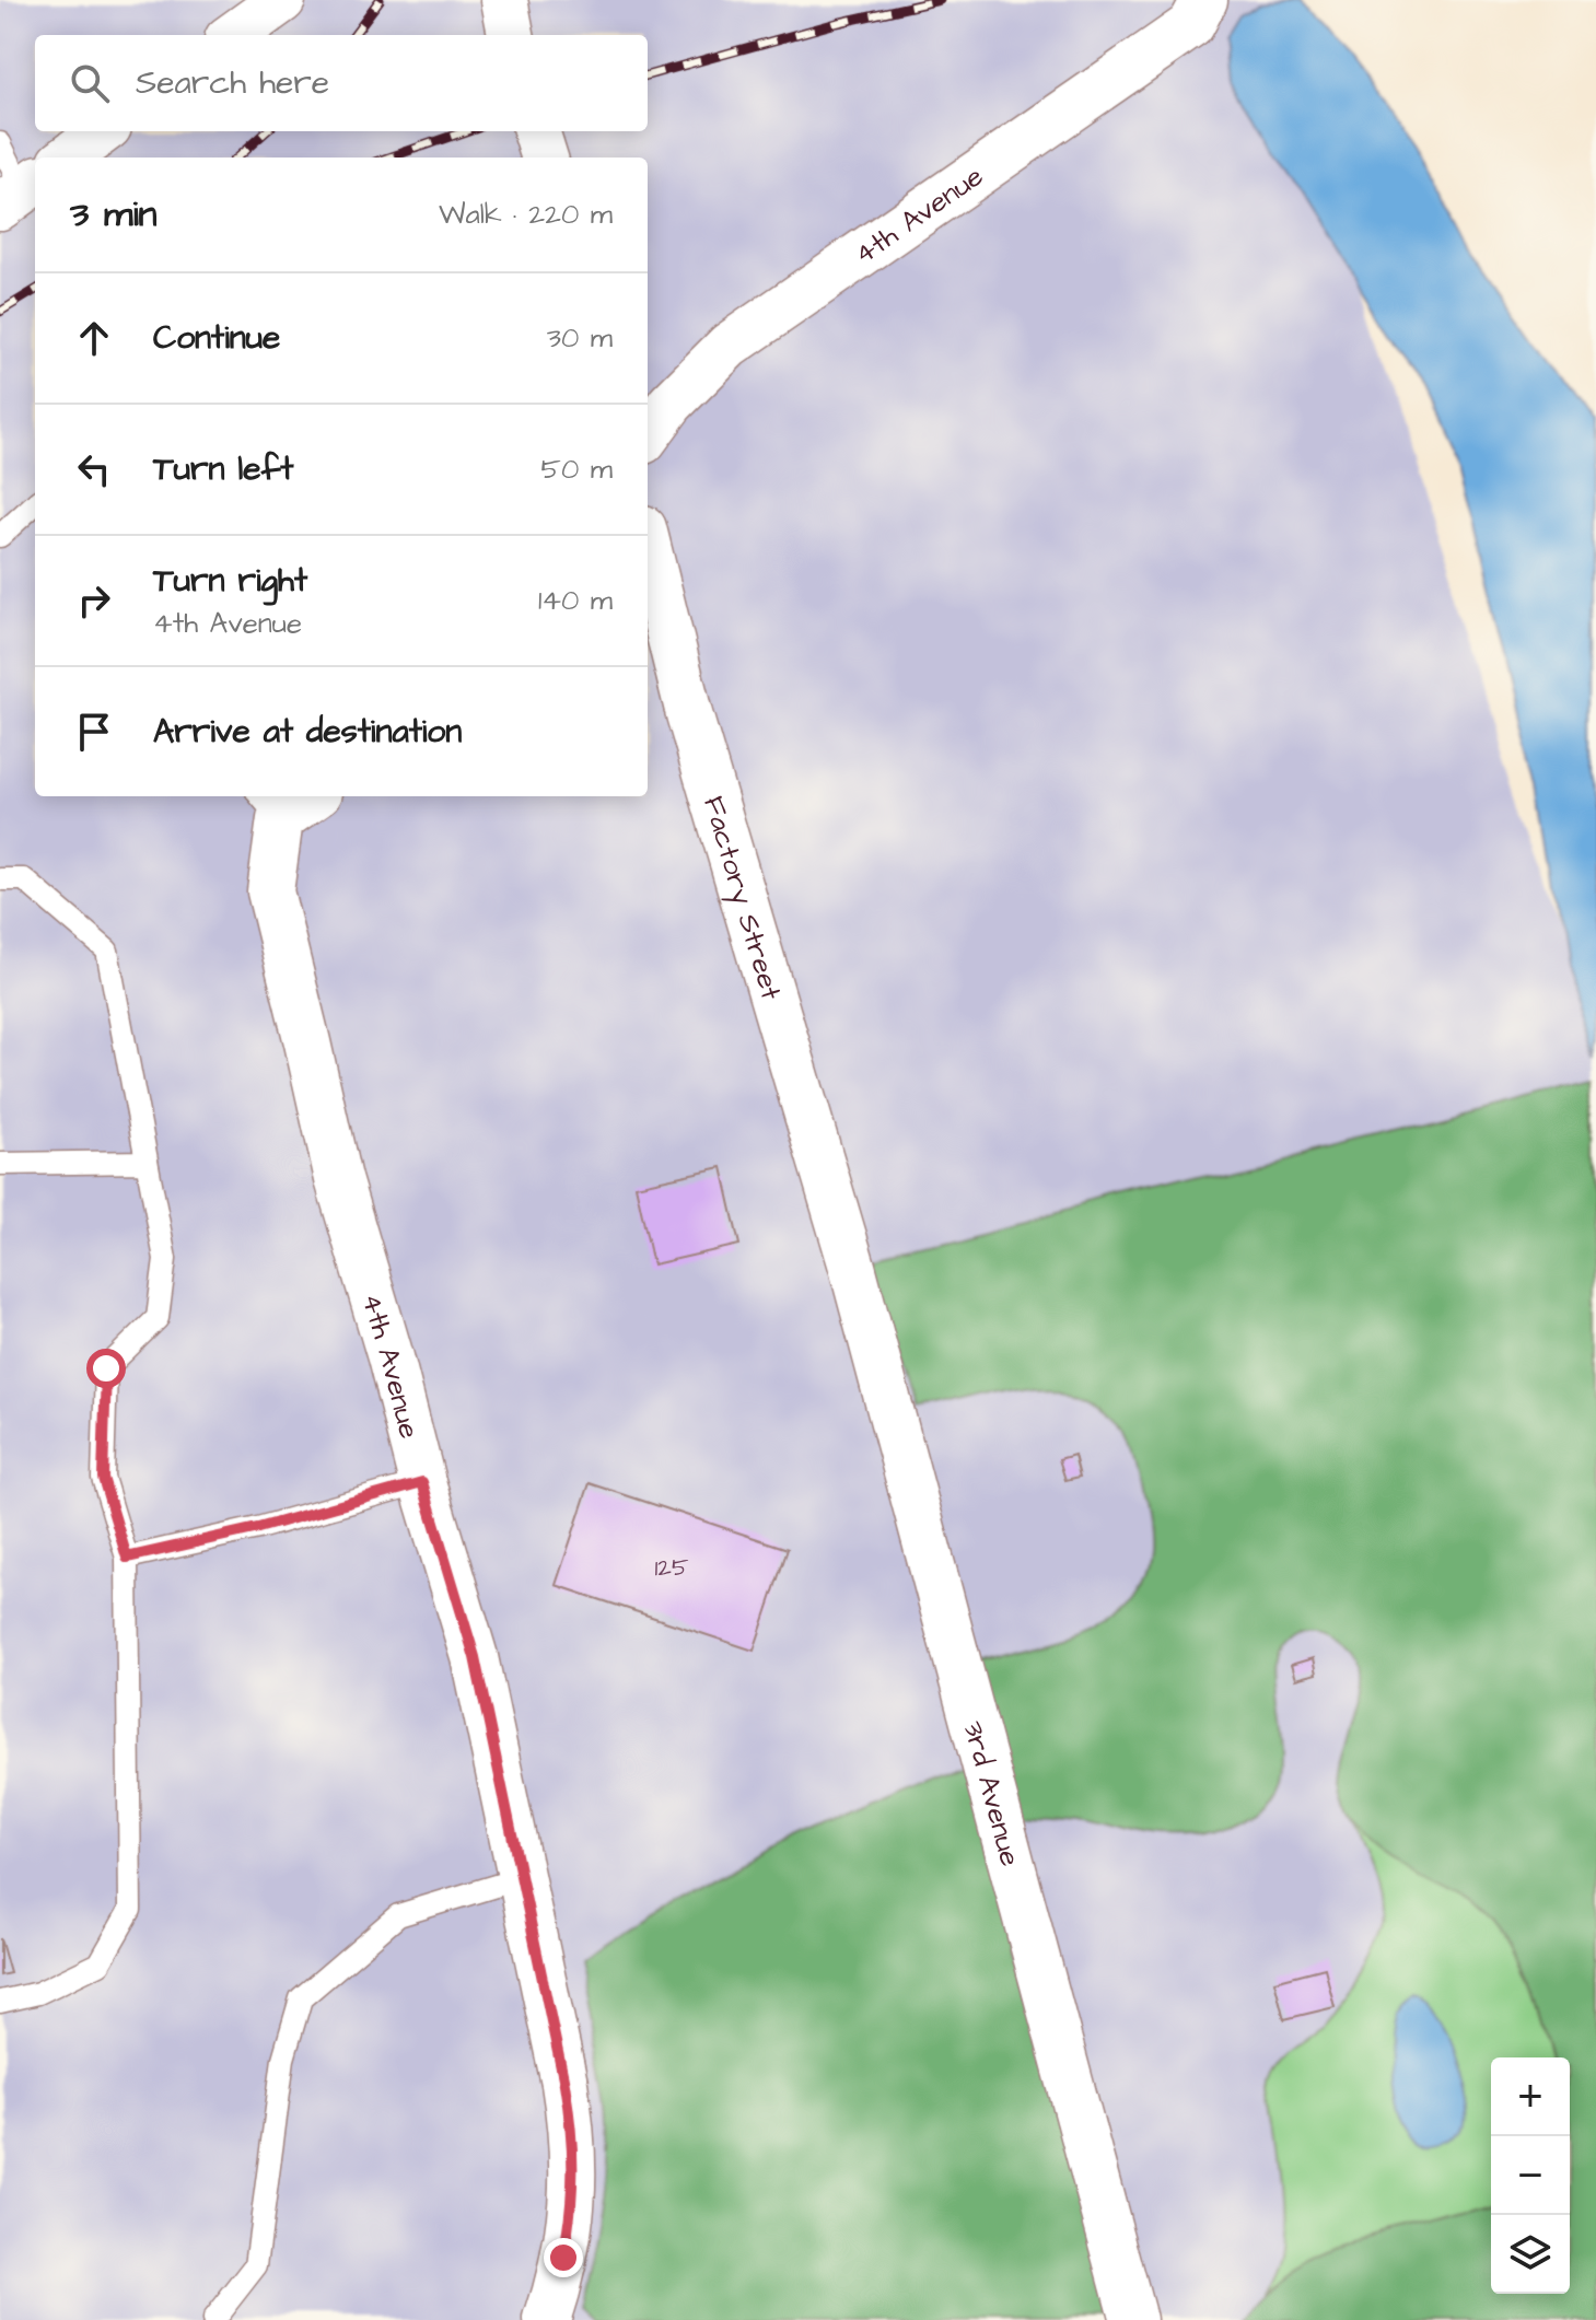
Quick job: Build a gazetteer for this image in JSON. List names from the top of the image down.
{
  "streets": {
    "street": ["4th Avenue", "Factory Street", "3rd Avenue"]
  },
  "crossings": [
    ["Factory Street", "3rd Avenue"]
  ],
  "house_numbers": ["125"],
  "page": {
    "search": "Search here",
    "heading": ["3 min", "Walk · 220 m"],
    "list": [
      ["Continue", "30 m"],
      ["Turn left", "50 m"],
      ["Turn right", "4th Avenue", "140 m"],
      "Arrive at destination"
    ],
    "map_buttons": ["+", "−"]
  }
}
